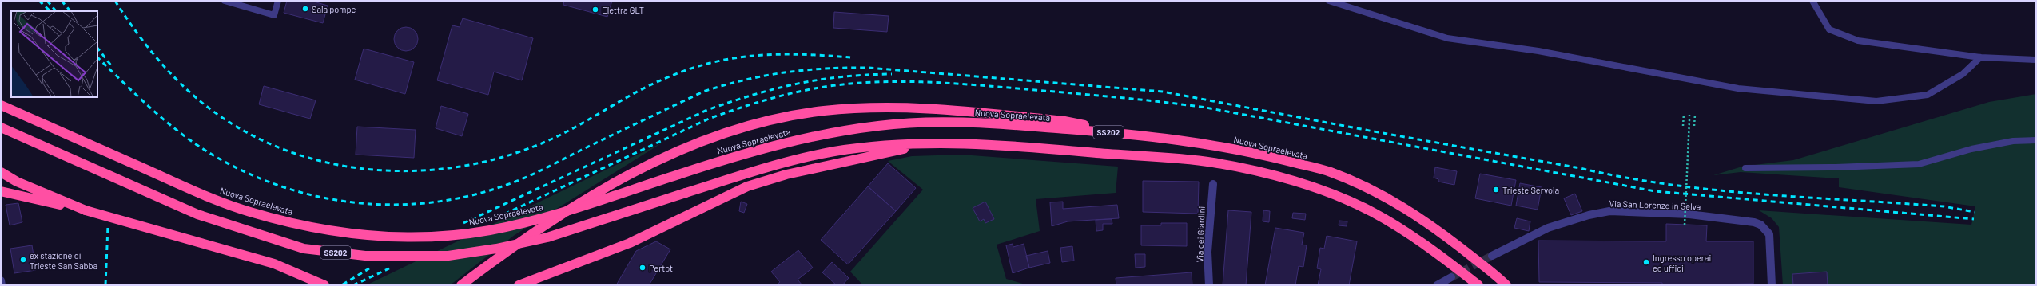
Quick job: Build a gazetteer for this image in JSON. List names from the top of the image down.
{
  "streets": {
    "highway": ["Nuova Sopraelevata", "SS202"],
    "street": ["Via San Lorenzo in Selva", "Via dei Giardini"]
  },
  "places": [
    "Sala pompe",
    "Elettra GLT",
    "Trieste Servola",
    "ex stazione di Trieste San Sabba",
    "Ingresso operai ed uffici",
    "Pertot"
  ]
}
